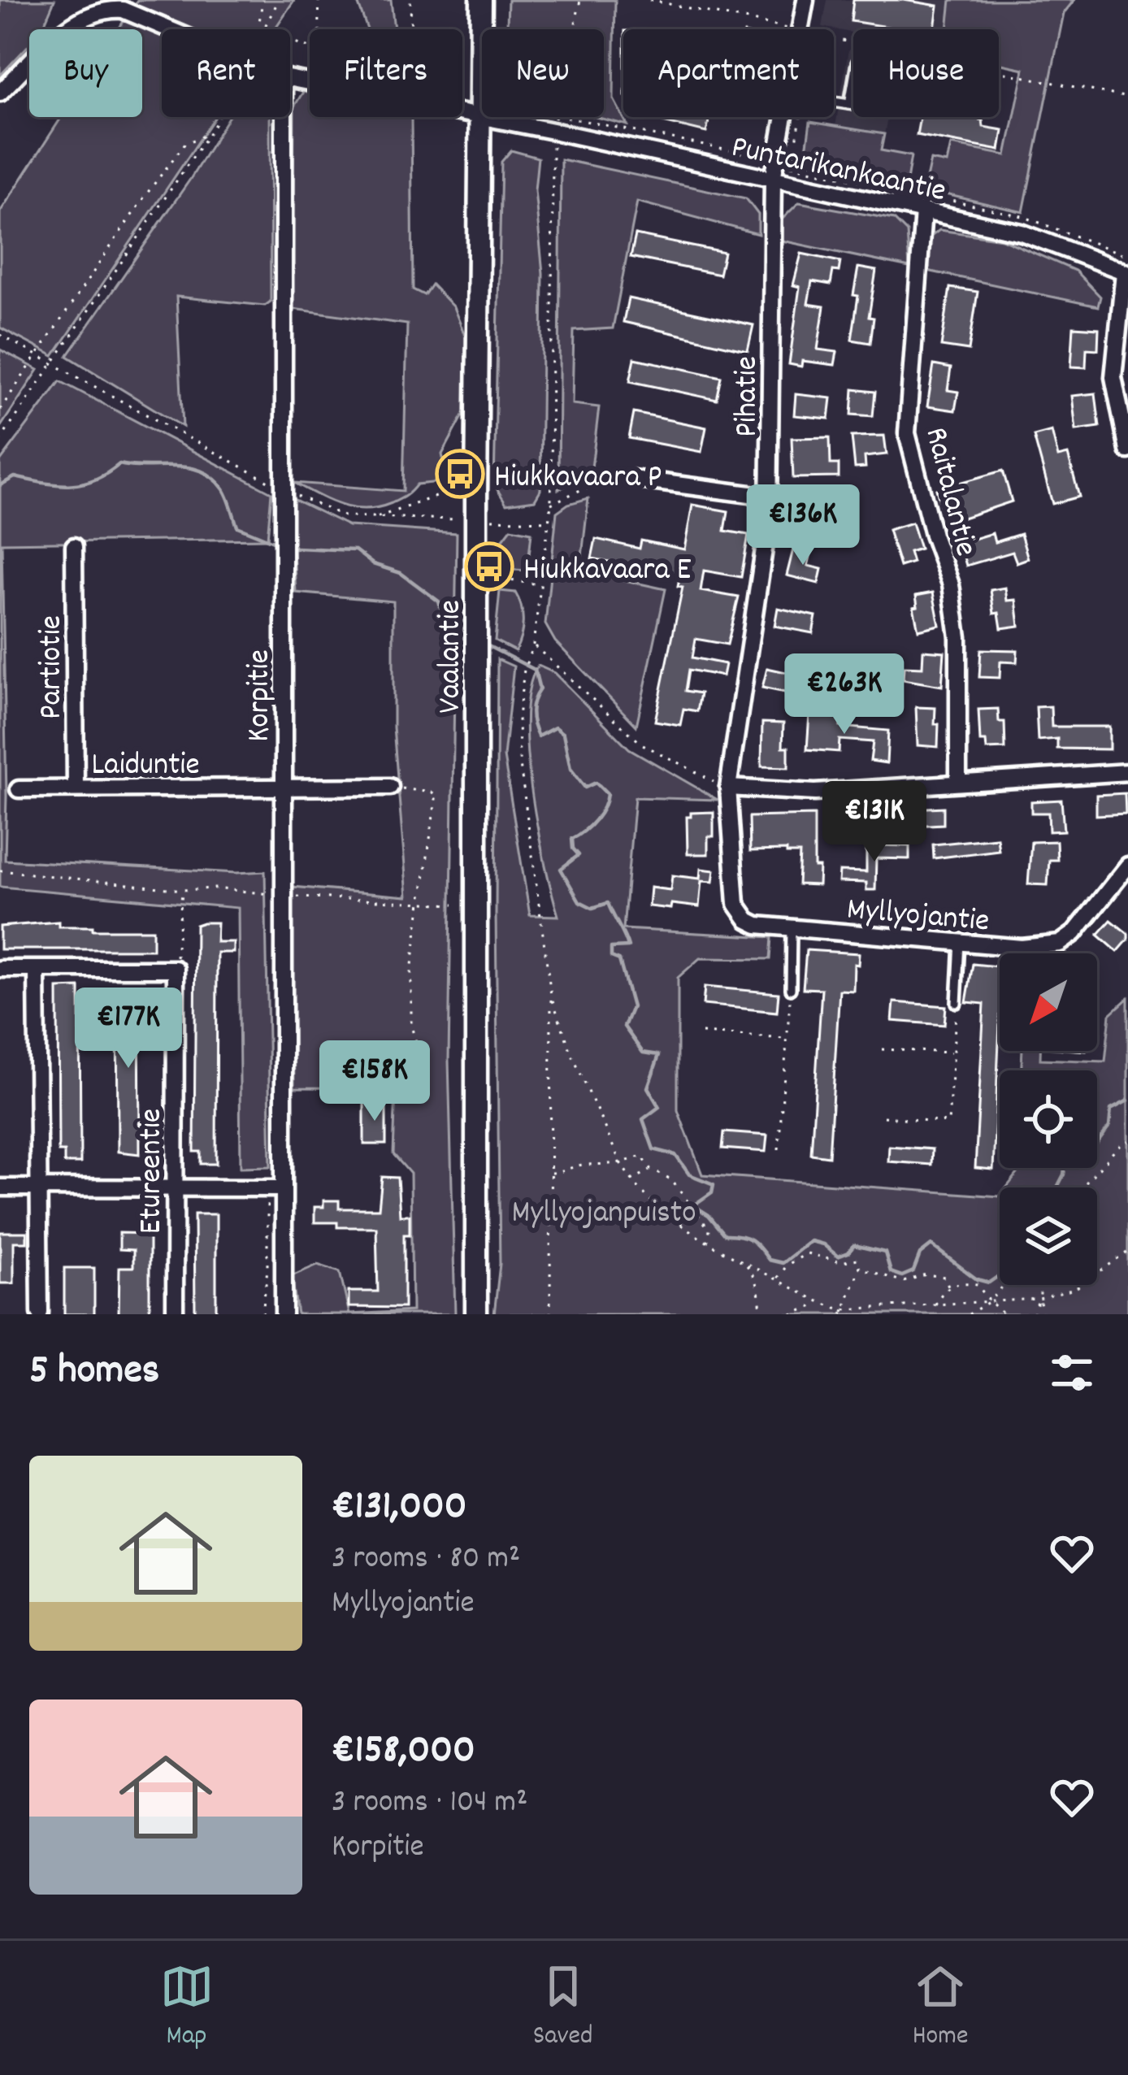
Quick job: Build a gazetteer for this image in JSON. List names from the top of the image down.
{
  "streets": {
    "street": [
      "Puntarikankaantie",
      "Pihatie",
      "Raitalantie",
      "Vaalantie",
      "Partiotie",
      "Korpitie",
      "Laiduntie",
      "Myllyojantie",
      "Etureentie"
    ]
  },
  "crossings": [
    ["Puntarikankaantie", "Pihatie"],
    ["Puntarikankaantie", "Raitalantie"],
    ["Puntarikankaantie", "Vaalantie"],
    ["Pihatie", "Myllyojantie"],
    ["Partiotie", "Laiduntie"],
    ["Korpitie", "Laiduntie"]
  ],
  "parks": ["Myllyojanpuisto"],
  "places": {
    "bus stop": ["Hiukkavaara P", "Hiukkavaara E"]
  },
  "north": "bottom left",
  "page": {
    "chip": [
      "Buy",
      "Rent",
      "Filters",
      "New",
      "Apartment",
      "House"
    ],
    "price": [
      "€136K",
      "€263K",
      "€131K",
      "€177K",
      "€158K"
    ],
    "heading": "5 homes",
    "list": [
      {
        "name": "€131,000",
        "note": "3 rooms · 80 m² · Myllyojantie"
      },
      {
        "name": "€158,000",
        "note": "3 rooms · 104 m² · Korpitie"
      }
    ],
    "tabs": ["Map", "Saved", "Home"]
  }
}
